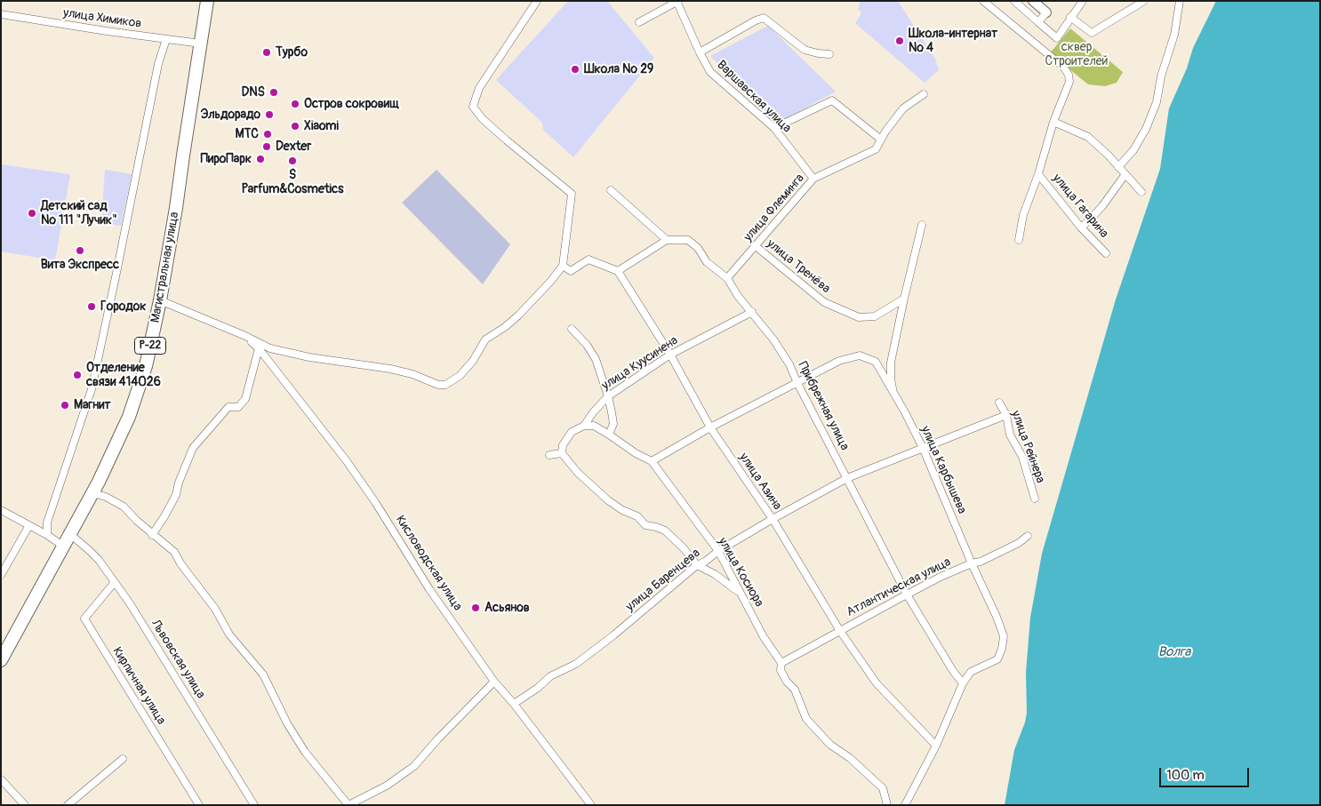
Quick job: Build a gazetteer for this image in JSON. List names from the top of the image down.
{
  "streets": {
    "highway": ["Магистральная улица", "Р-22"],
    "street": [
      "улица Химиков",
      "Варшавская улица",
      "улица Гагарина",
      "улица Флеминга",
      "улица Тренёва",
      "улица Куусинена",
      "Прибрежная улица",
      "улица Рейнера",
      "улица Карбышева",
      "улица Азина",
      "Кисловодская улица",
      "улица Косиора",
      "улица Баренцева",
      "Атлантическая улица",
      "Львовская улица",
      "Кирпичная улица"
    ]
  },
  "crossings": [
    ["улица Химиков", "Магистральная улица"],
    ["Варшавская улица", "улица Флеминга"],
    ["улица Флеминга", "улица Тренёва"],
    ["улица Флеминга", "Прибрежная улица"],
    ["Магистральная улица", "Львовская улица"],
    ["улица Куусинена", "Прибрежная улица"],
    ["улица Куусинена", "улица Азина"],
    ["улица Куусинена", "улица Косиора"],
    ["Прибрежная улица", "улица Карбышева"],
    ["Прибрежная улица", "улица Баренцева"],
    ["Прибрежная улица", "Атлантическая улица"],
    ["улица Рейнера", "улица Баренцева"],
    ["улица Карбышева", "улица Азина"],
    ["улица Карбышева", "улица Косиора"],
    ["улица Карбышева", "улица Баренцева"],
    ["улица Карбышева", "Атлантическая улица"],
    ["улица Азина", "улица Баренцева"],
    ["улица Азина", "Атлантическая улица"],
    ["Кисловодская улица", "улица Баренцева"],
    ["улица Косиора", "улица Баренцева"],
    ["улица Косиора", "Атлантическая улица"],
    ["Львовская улица", "Кирпичная улица"]
  ],
  "water": ["Волга"],
  "parks": ["сквер Строителей"],
  "places": [
    "Школа-интернат № 4",
    "Турбо",
    "Школа № 29",
    "DNS",
    "Остров сокровищ",
    "Эльдорадо",
    "Xiaomi",
    "МТС",
    "Dexter",
    "ПироПарк",
    "S Parfum&Cosmetics",
    "Детский сад № 111 \"Лучик\"",
    "Вита Экспресс",
    "Городок",
    "Отделение связи 414026",
    "Магнит",
    "Асьянов"
  ],
  "scale_bar": "100 m"
}
